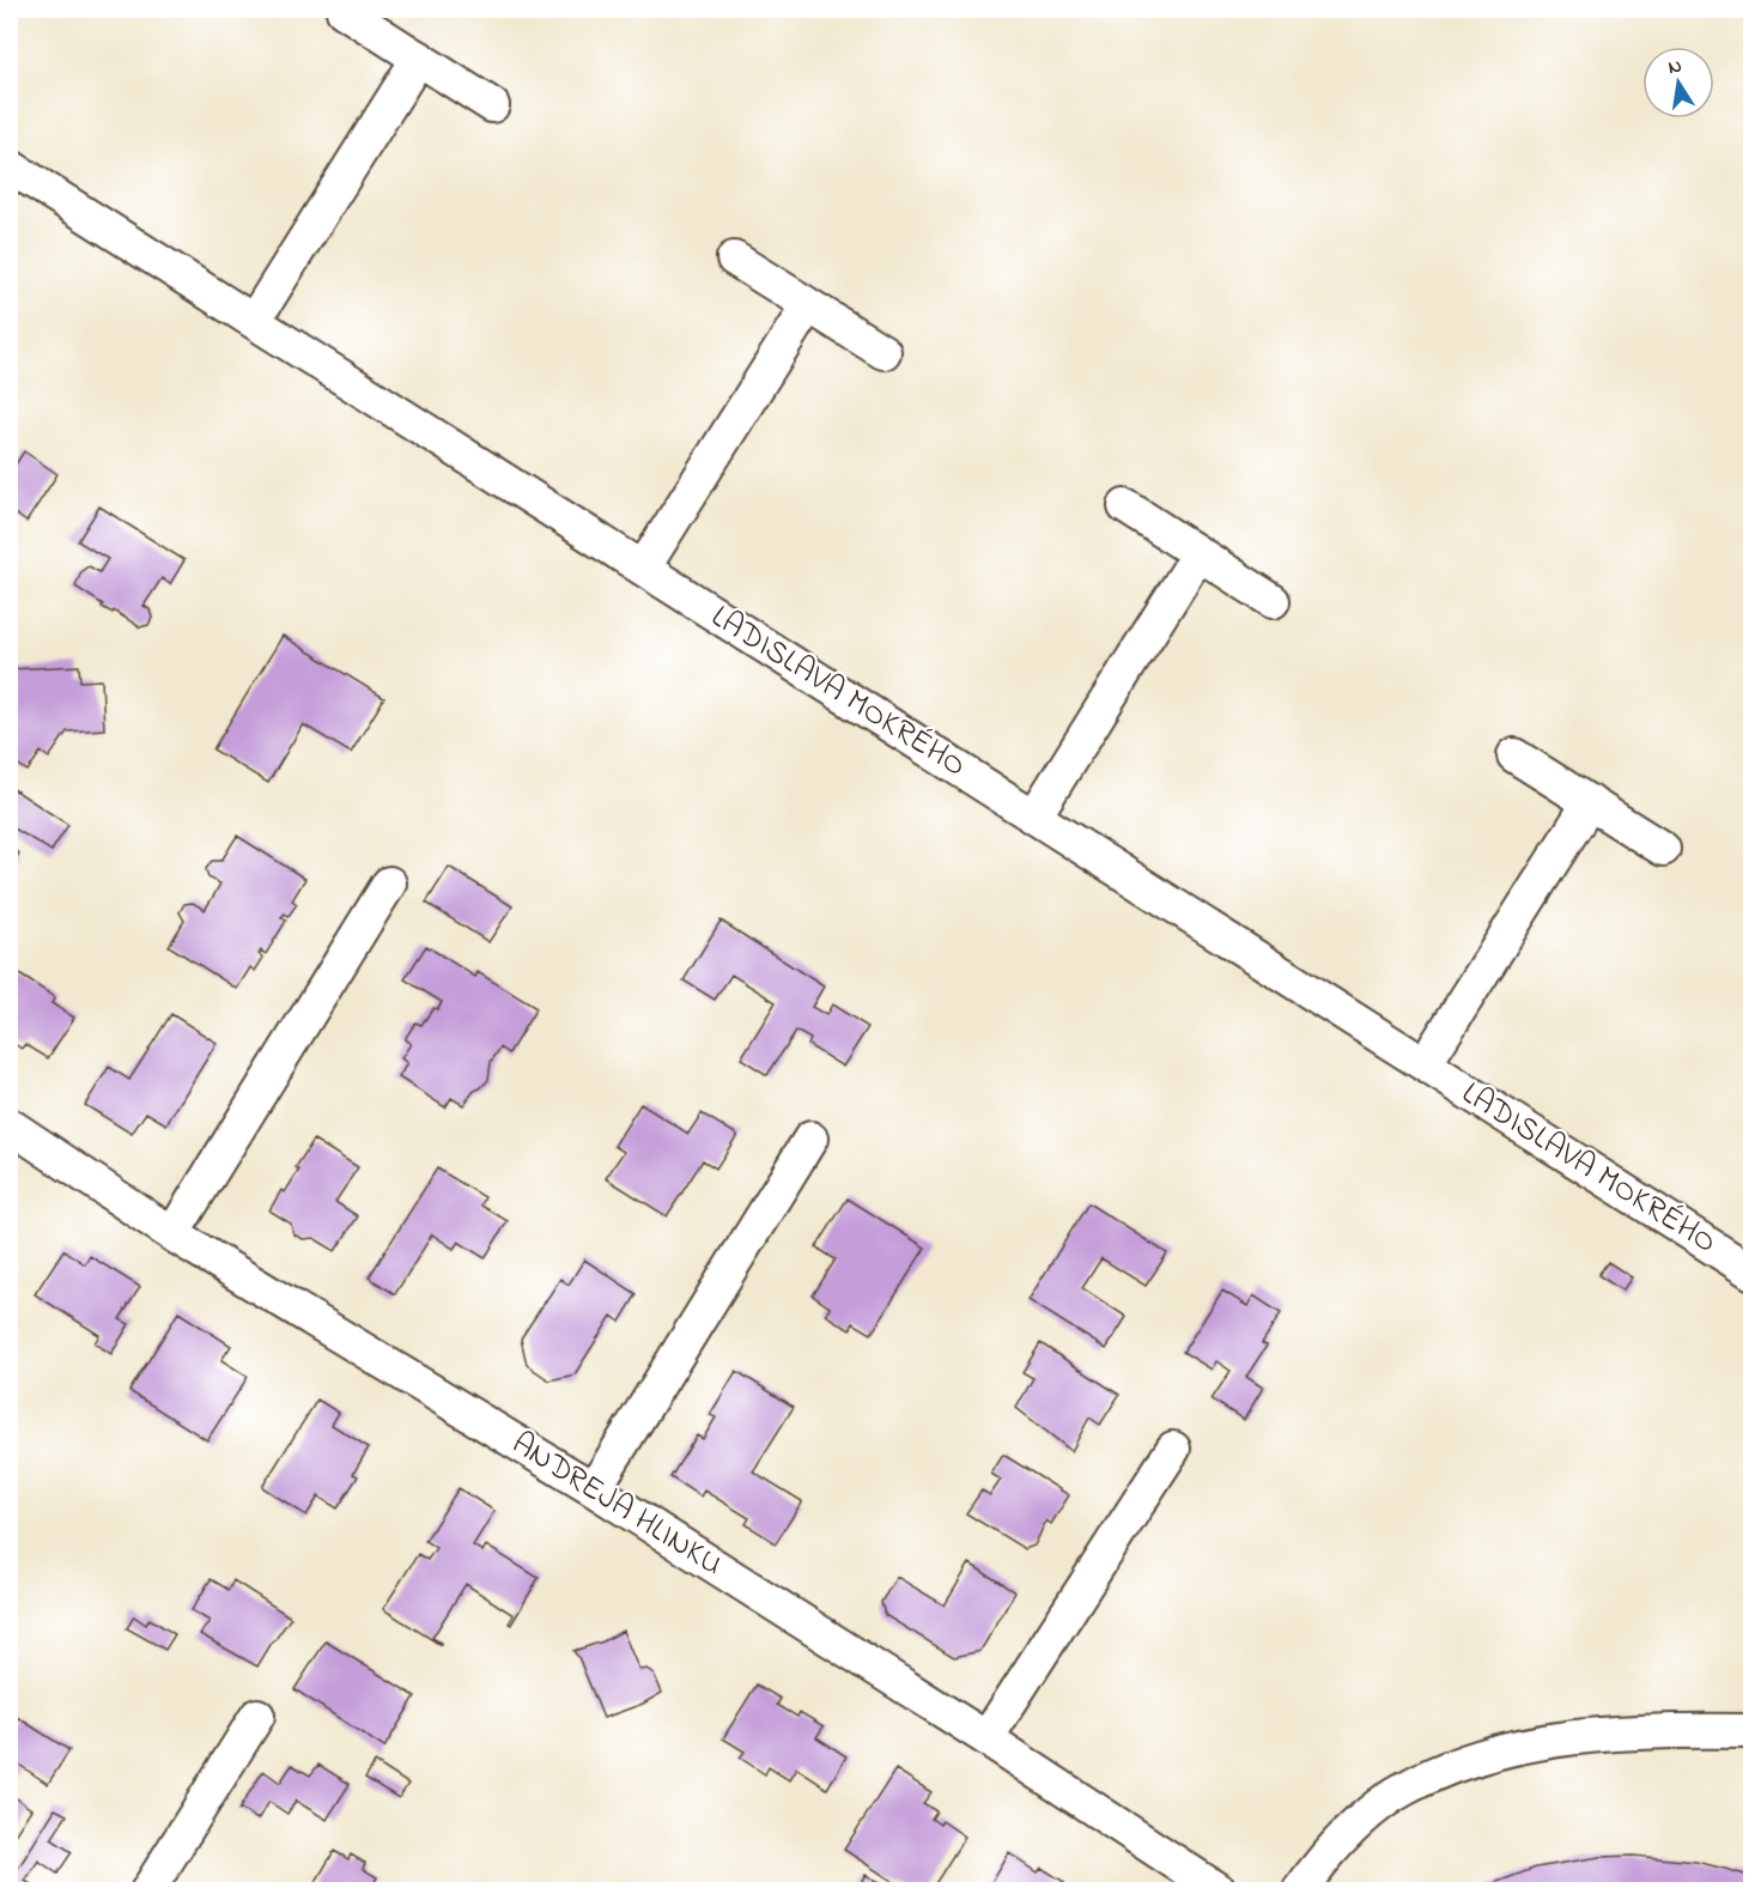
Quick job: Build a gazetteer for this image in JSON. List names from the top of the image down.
{
  "streets": {
    "street": ["LADISLAVA MOKRÉHO", "ANDREJA HLINKU"]
  },
  "north": "top"
}
